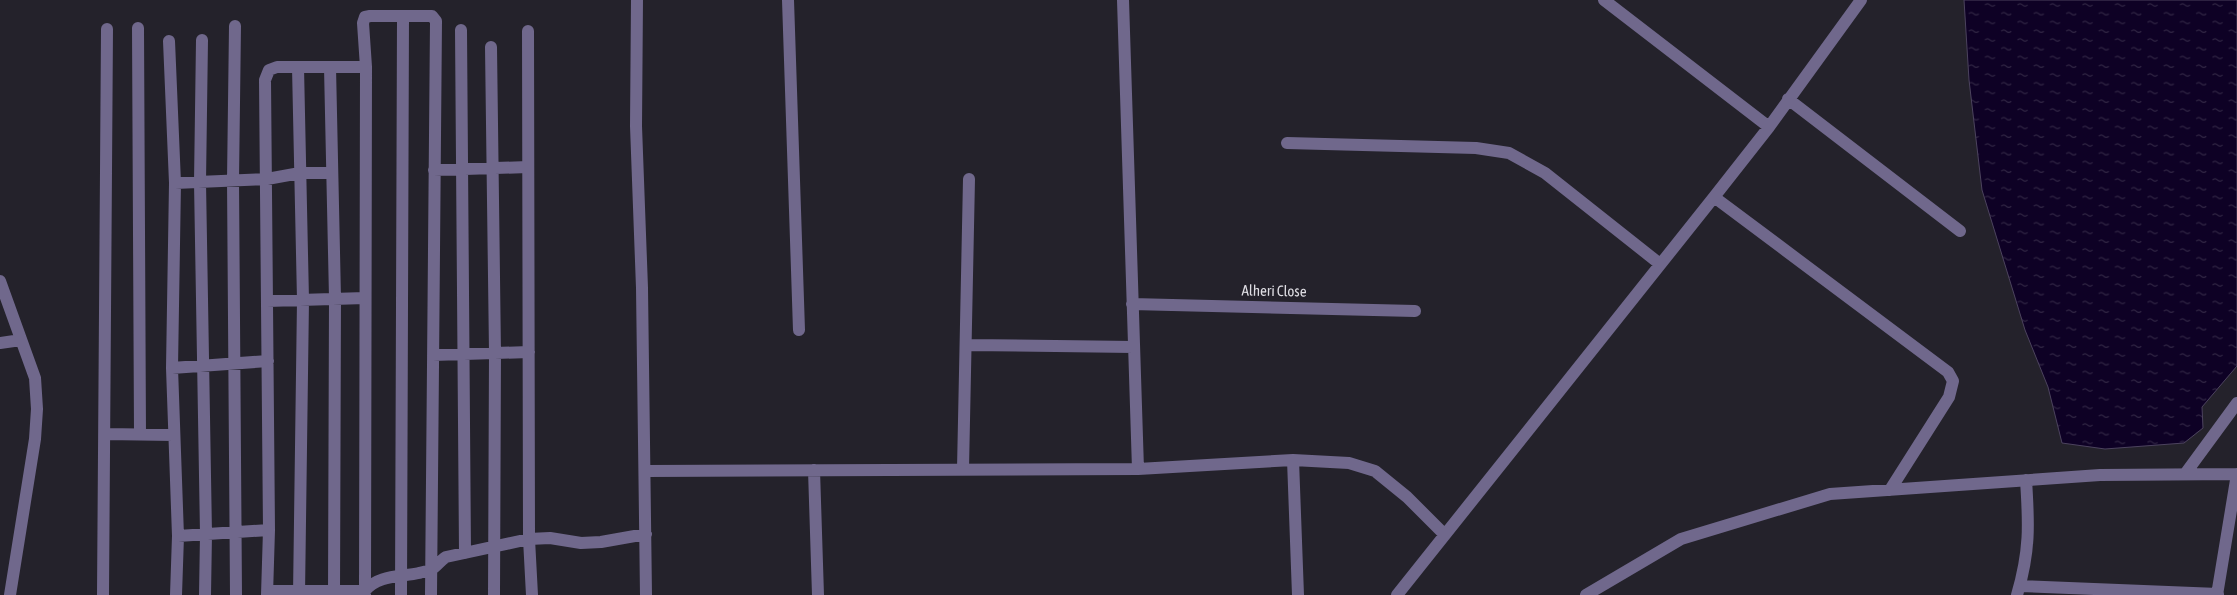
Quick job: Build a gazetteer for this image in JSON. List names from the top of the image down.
{
  "streets": {
    "street": ["Alheri Close"]
  }
}
